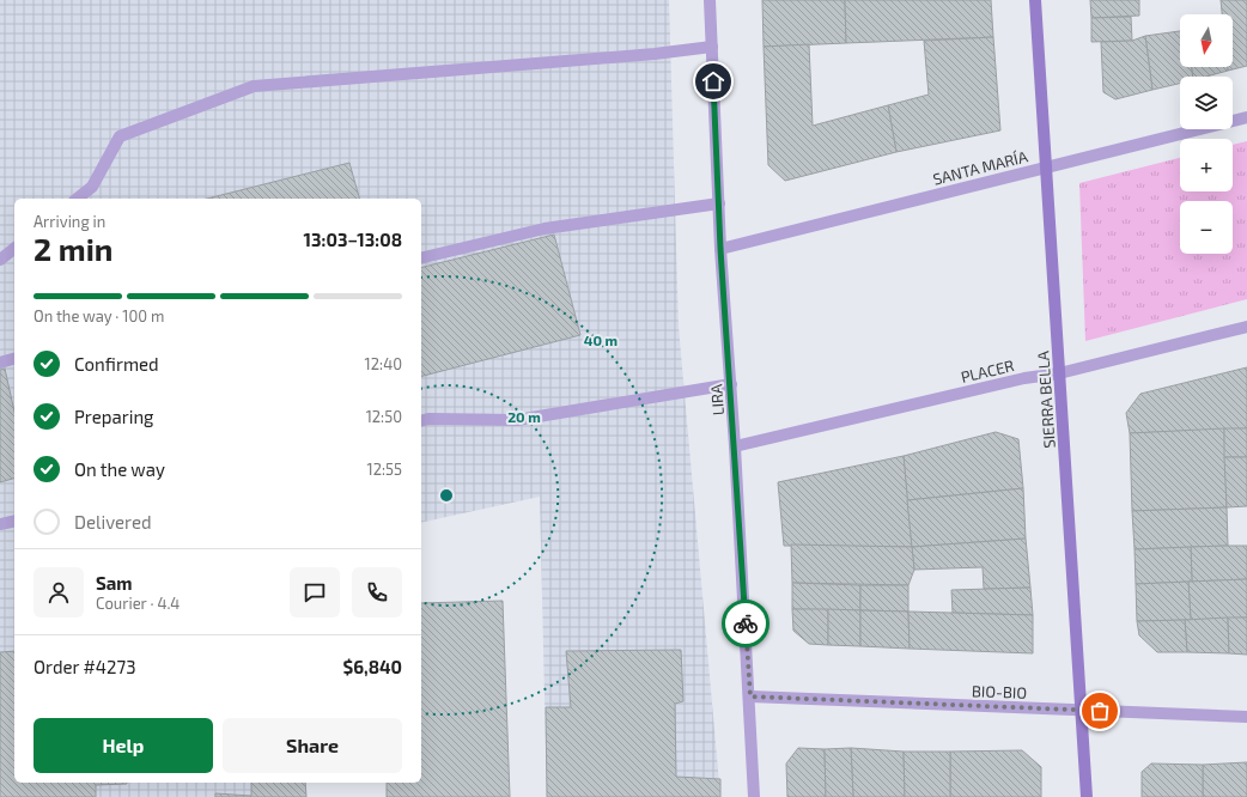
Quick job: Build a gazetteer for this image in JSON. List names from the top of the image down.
{
  "streets": {
    "main road": ["SIERRA BELLA"],
    "street": [
      "SANTA MARÍA",
      "PLACER",
      "LIRA",
      "BIO-BIO"
    ]
  },
  "crossings": [
    ["SANTA MARÍA", "LIRA"],
    ["SANTA MARÍA", "SIERRA BELLA"],
    ["PLACER", "LIRA"],
    ["PLACER", "SIERRA BELLA"],
    ["LIRA", "BIO-BIO"],
    ["SIERRA BELLA", "BIO-BIO"]
  ],
  "north": "bottom",
  "page": {
    "map_buttons": ["+", "−"],
    "heading": ["2 min", "Arriving in", "13:03–13:08"],
    "panel": [
      "Sam",
      "Courier · 4.4",
      "Order #4273",
      "$6,840"
    ],
    "bar": "On the way · 100 m",
    "list": [
      ["Confirmed", "12:40"],
      ["Preparing", "12:50"],
      ["On the way", "12:55"],
      "Delivered"
    ],
    "buttons": ["Help", "Share"]
  },
  "rings": ["40 m", "20 m"]
}
